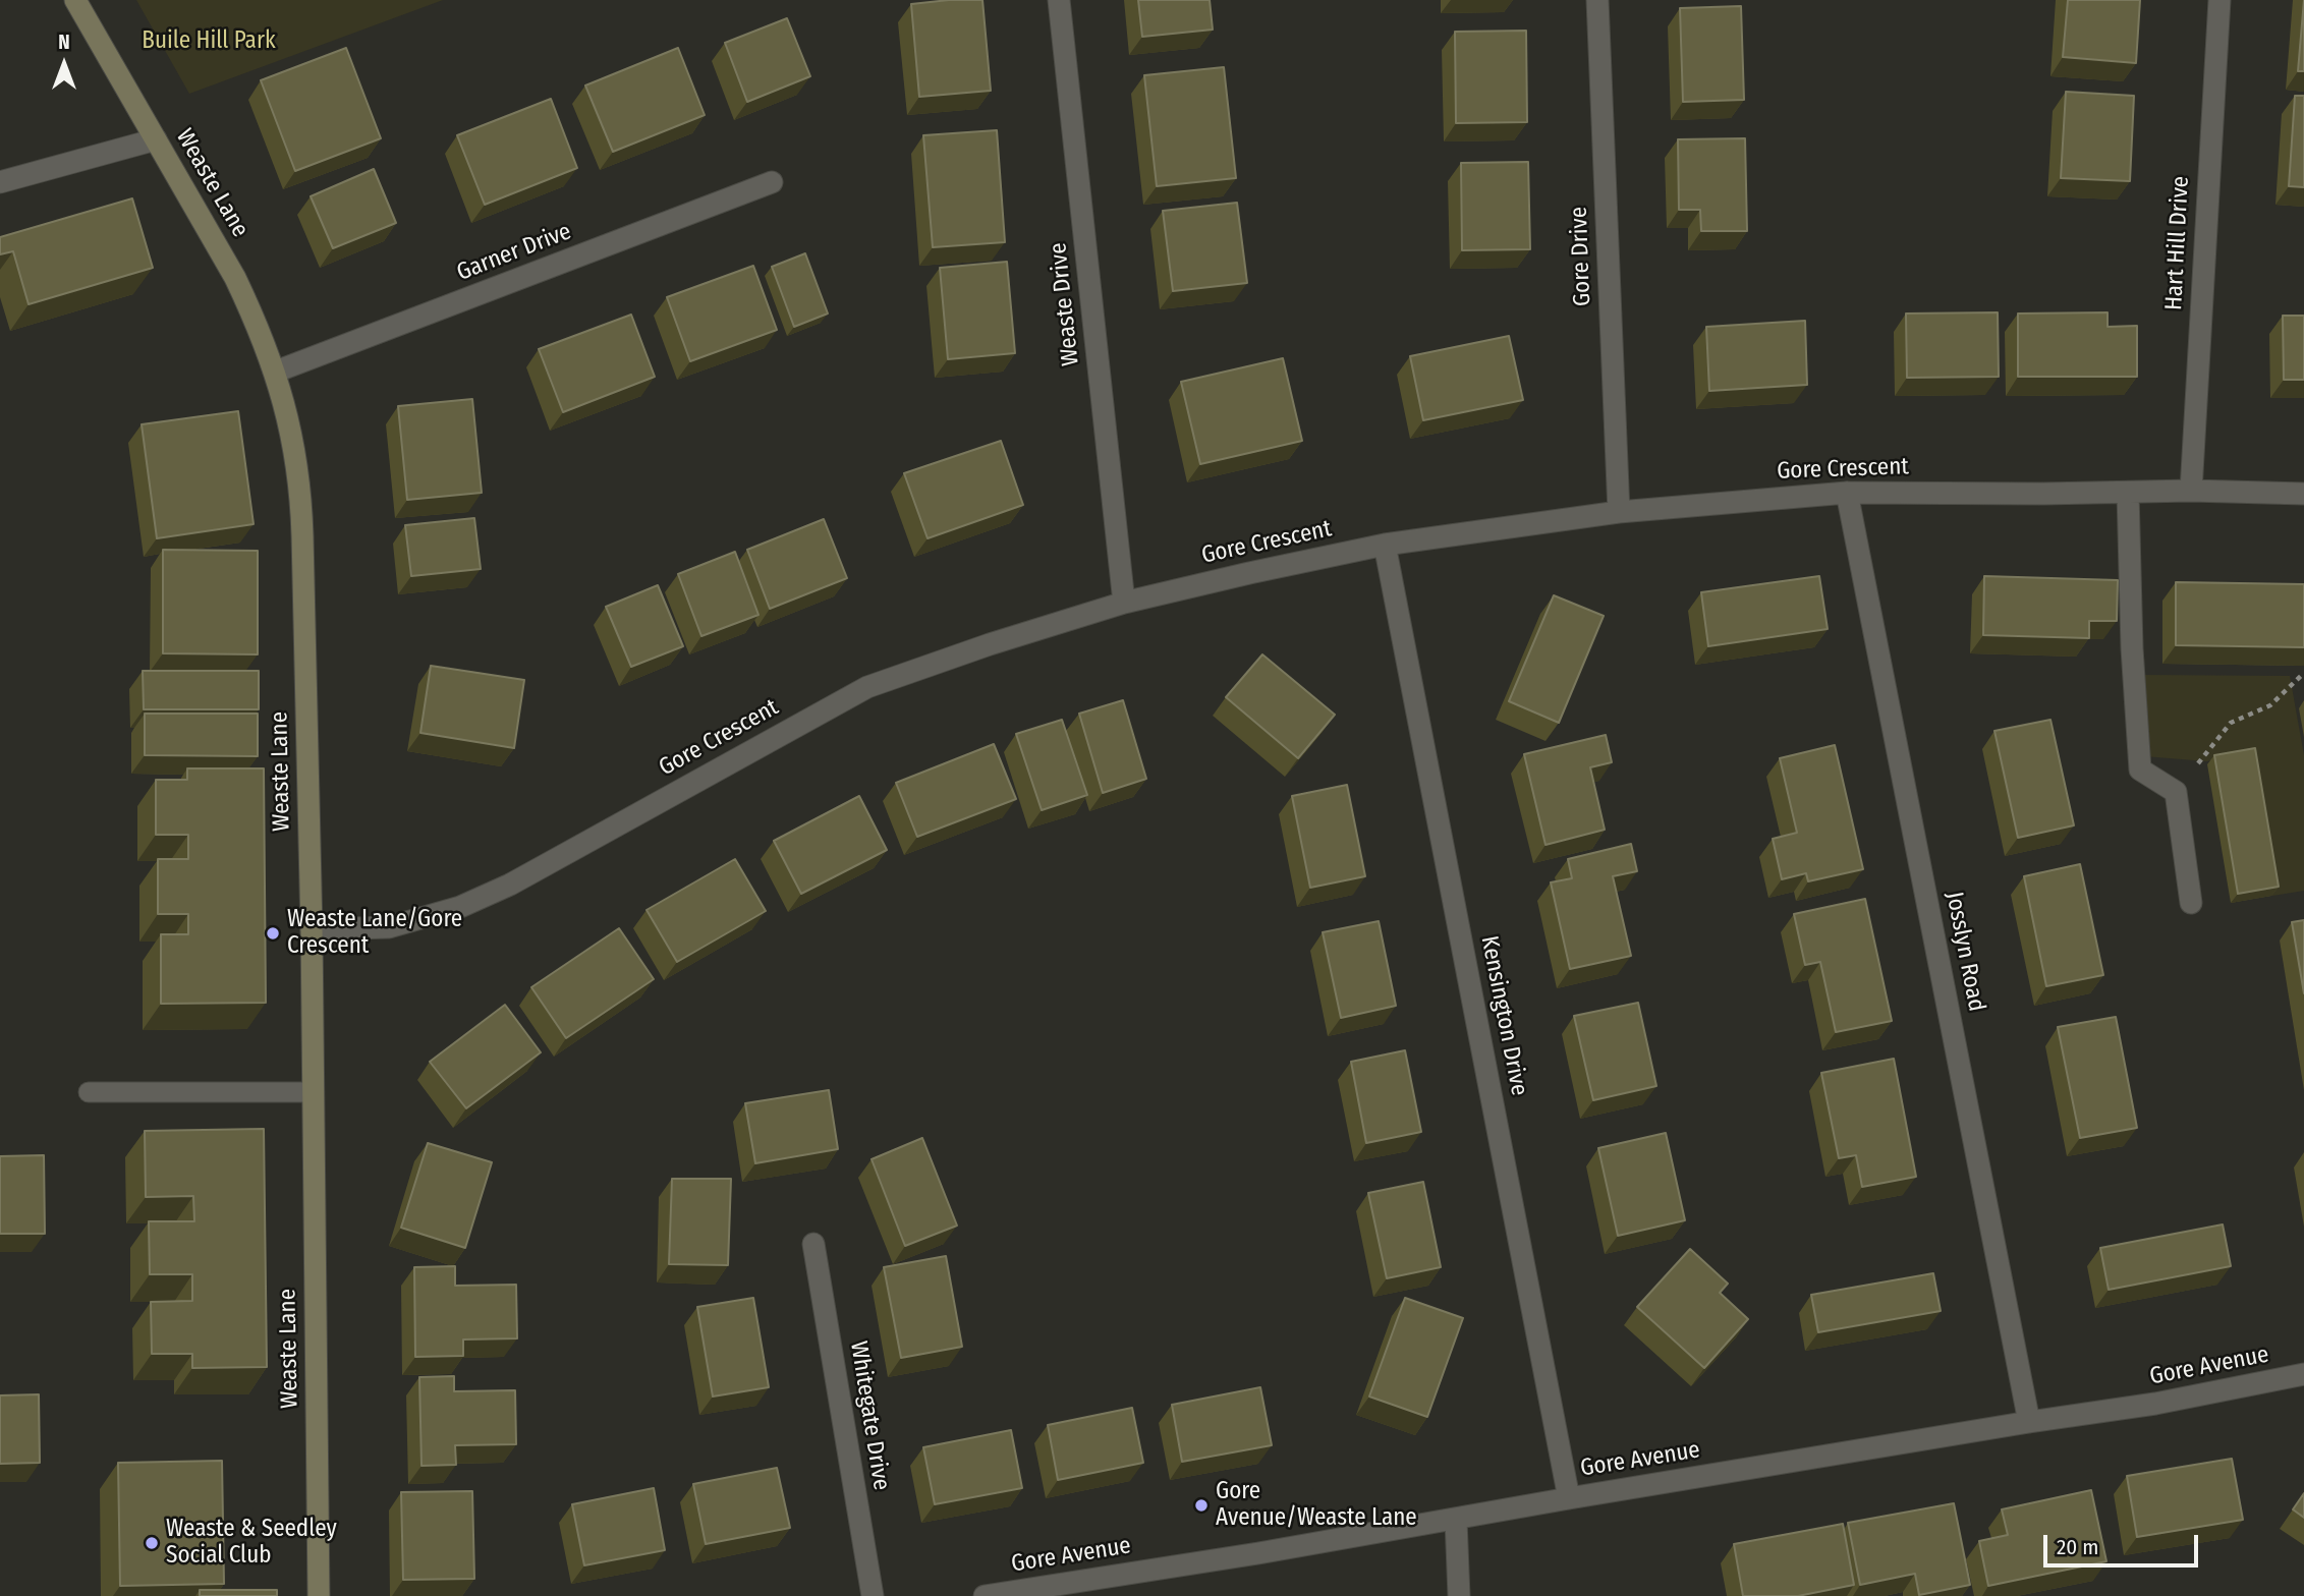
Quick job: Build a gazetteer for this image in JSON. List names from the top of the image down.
{
  "streets": {
    "main road": ["Weaste Lane"],
    "street": [
      "Hart Hill Drive",
      "Garner Drive",
      "Gore Drive",
      "Weaste Drive",
      "Gore Crescent",
      "Josslyn Road",
      "Kensington Drive",
      "Gore Avenue",
      "Whitegate Drive"
    ]
  },
  "crossings": [
    ["Weaste Lane", "Garner Drive"],
    ["Weaste Lane", "Gore Crescent"],
    ["Hart Hill Drive", "Gore Crescent"],
    ["Gore Drive", "Gore Crescent"],
    ["Weaste Drive", "Gore Crescent"],
    ["Gore Crescent", "Josslyn Road"],
    ["Gore Crescent", "Kensington Drive"],
    ["Josslyn Road", "Gore Avenue"],
    ["Kensington Drive", "Gore Avenue"]
  ],
  "parks": ["Buile Hill Park"],
  "places": ["Weaste Lane/Gore Crescent", "Gore Avenue/Weaste Lane", "Weaste & Seedley Social Club"],
  "scale_bar": "20 m",
  "north": "top"
}
